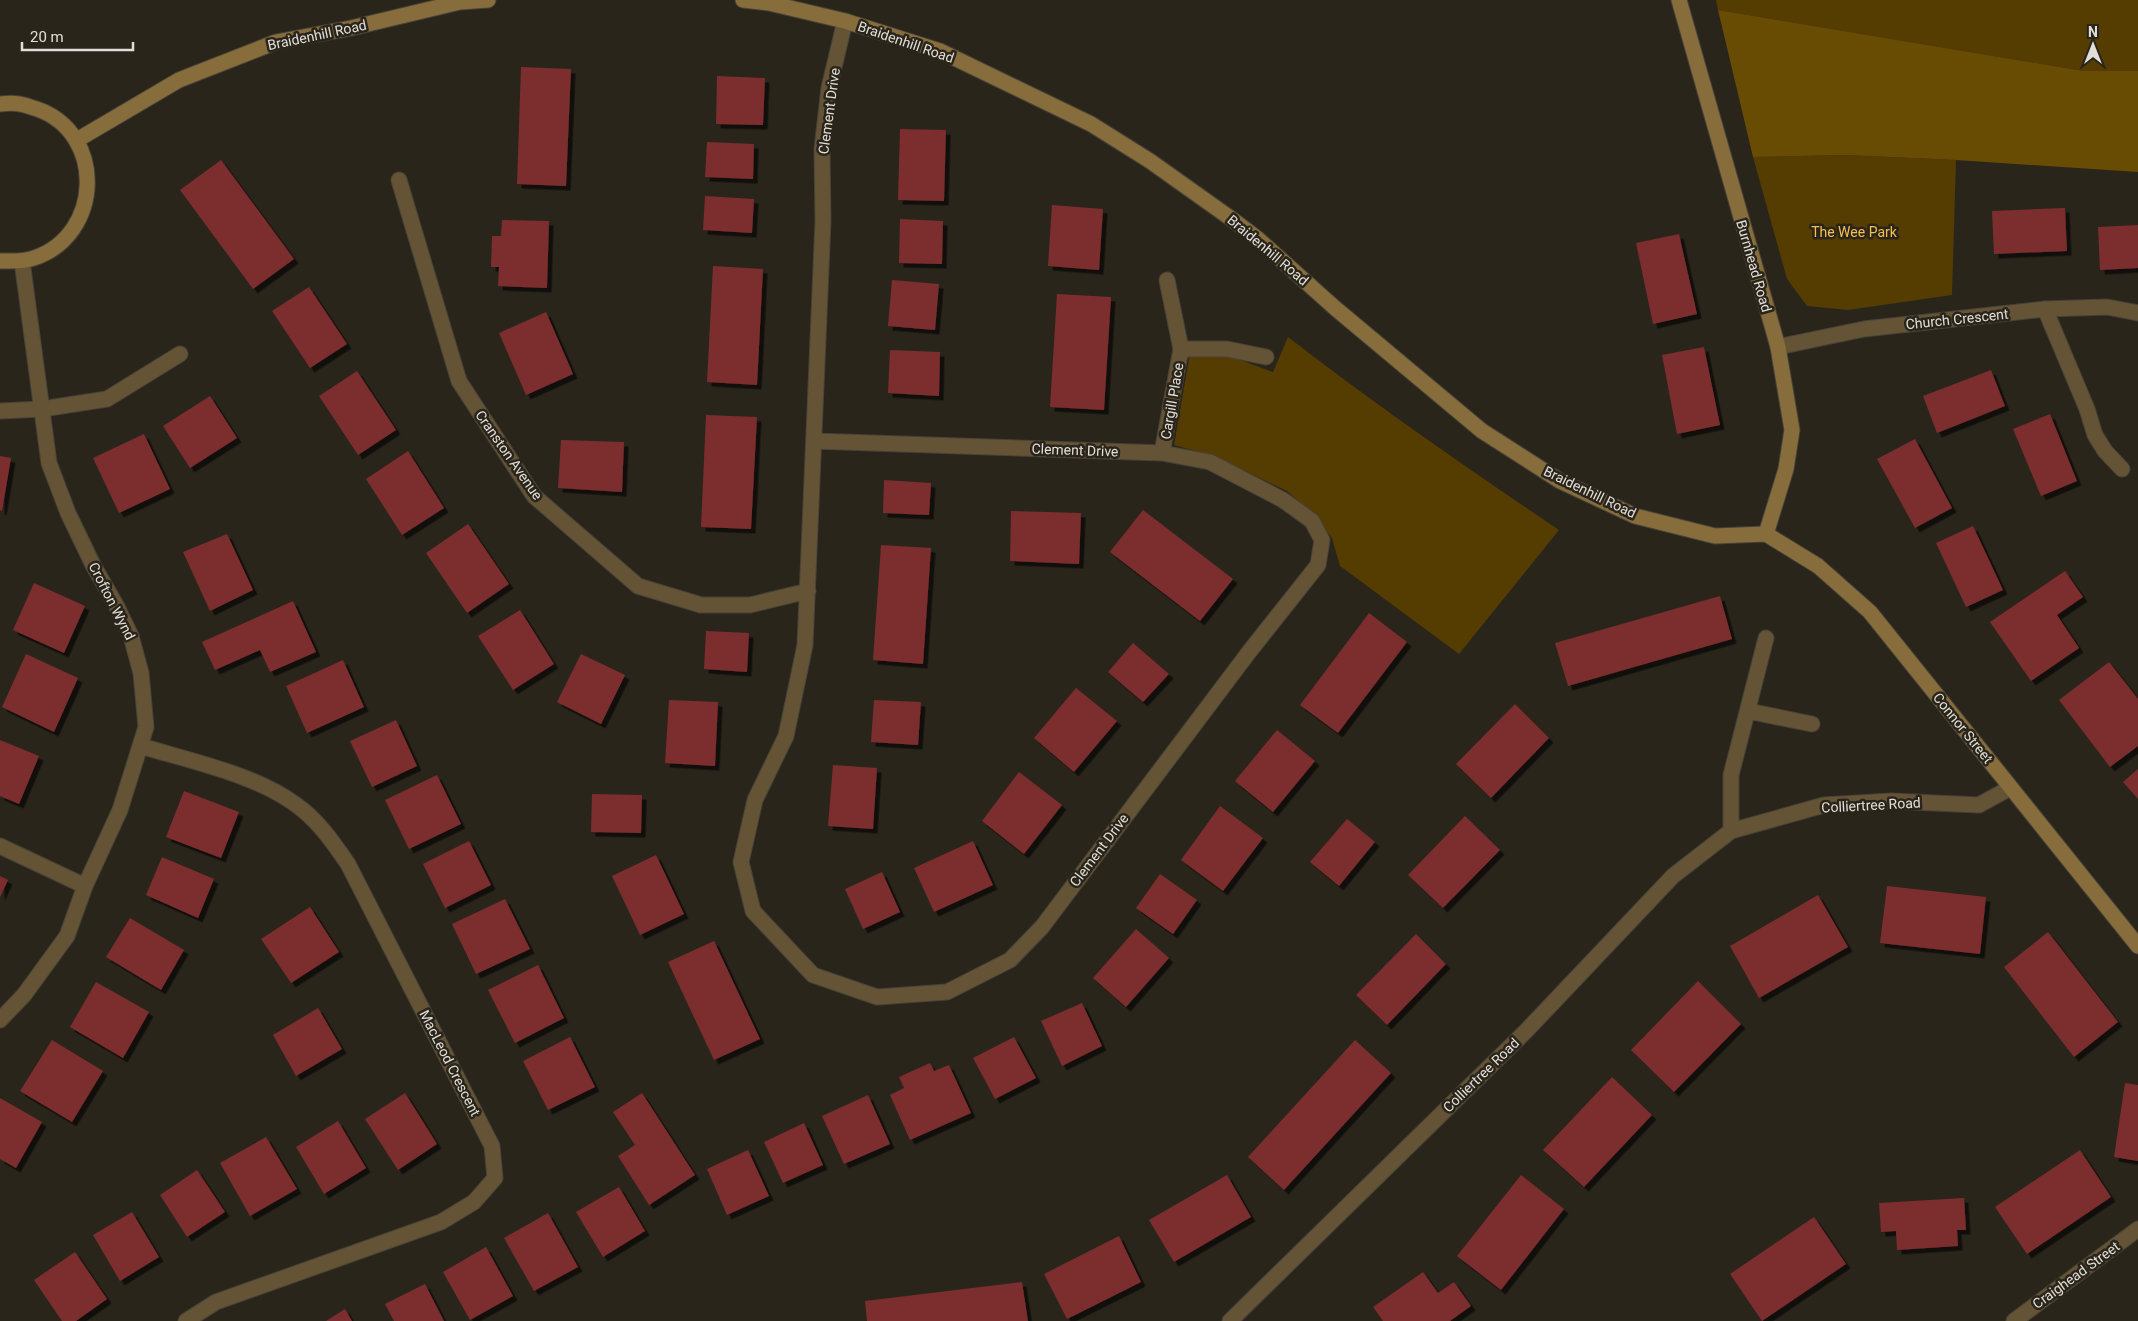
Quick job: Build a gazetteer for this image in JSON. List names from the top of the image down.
{
  "streets": {
    "street": [
      "Braidenhill Road",
      "Clement Drive",
      "Burnhead Road",
      "Church Crescent",
      "Cargill Place",
      "Cranston Avenue",
      "Crofton Wynd",
      "Connor Street",
      "Colliertree Road",
      "MacLeod Crescent",
      "Craighead Street"
    ]
  },
  "crossings": [
    ["Braidenhill Road", "Clement Drive"],
    ["Braidenhill Road", "Burnhead Road"],
    ["Braidenhill Road", "Connor Street"],
    ["Clement Drive", "Cargill Place"],
    ["Clement Drive", "Cranston Avenue"],
    ["Burnhead Road", "Church Crescent"],
    ["Burnhead Road", "Connor Street"],
    ["Crofton Wynd", "MacLeod Crescent"],
    ["Connor Street", "Colliertree Road"]
  ],
  "parks": ["The Wee Park"],
  "scale_bar": "20 m",
  "north": "top"
}
